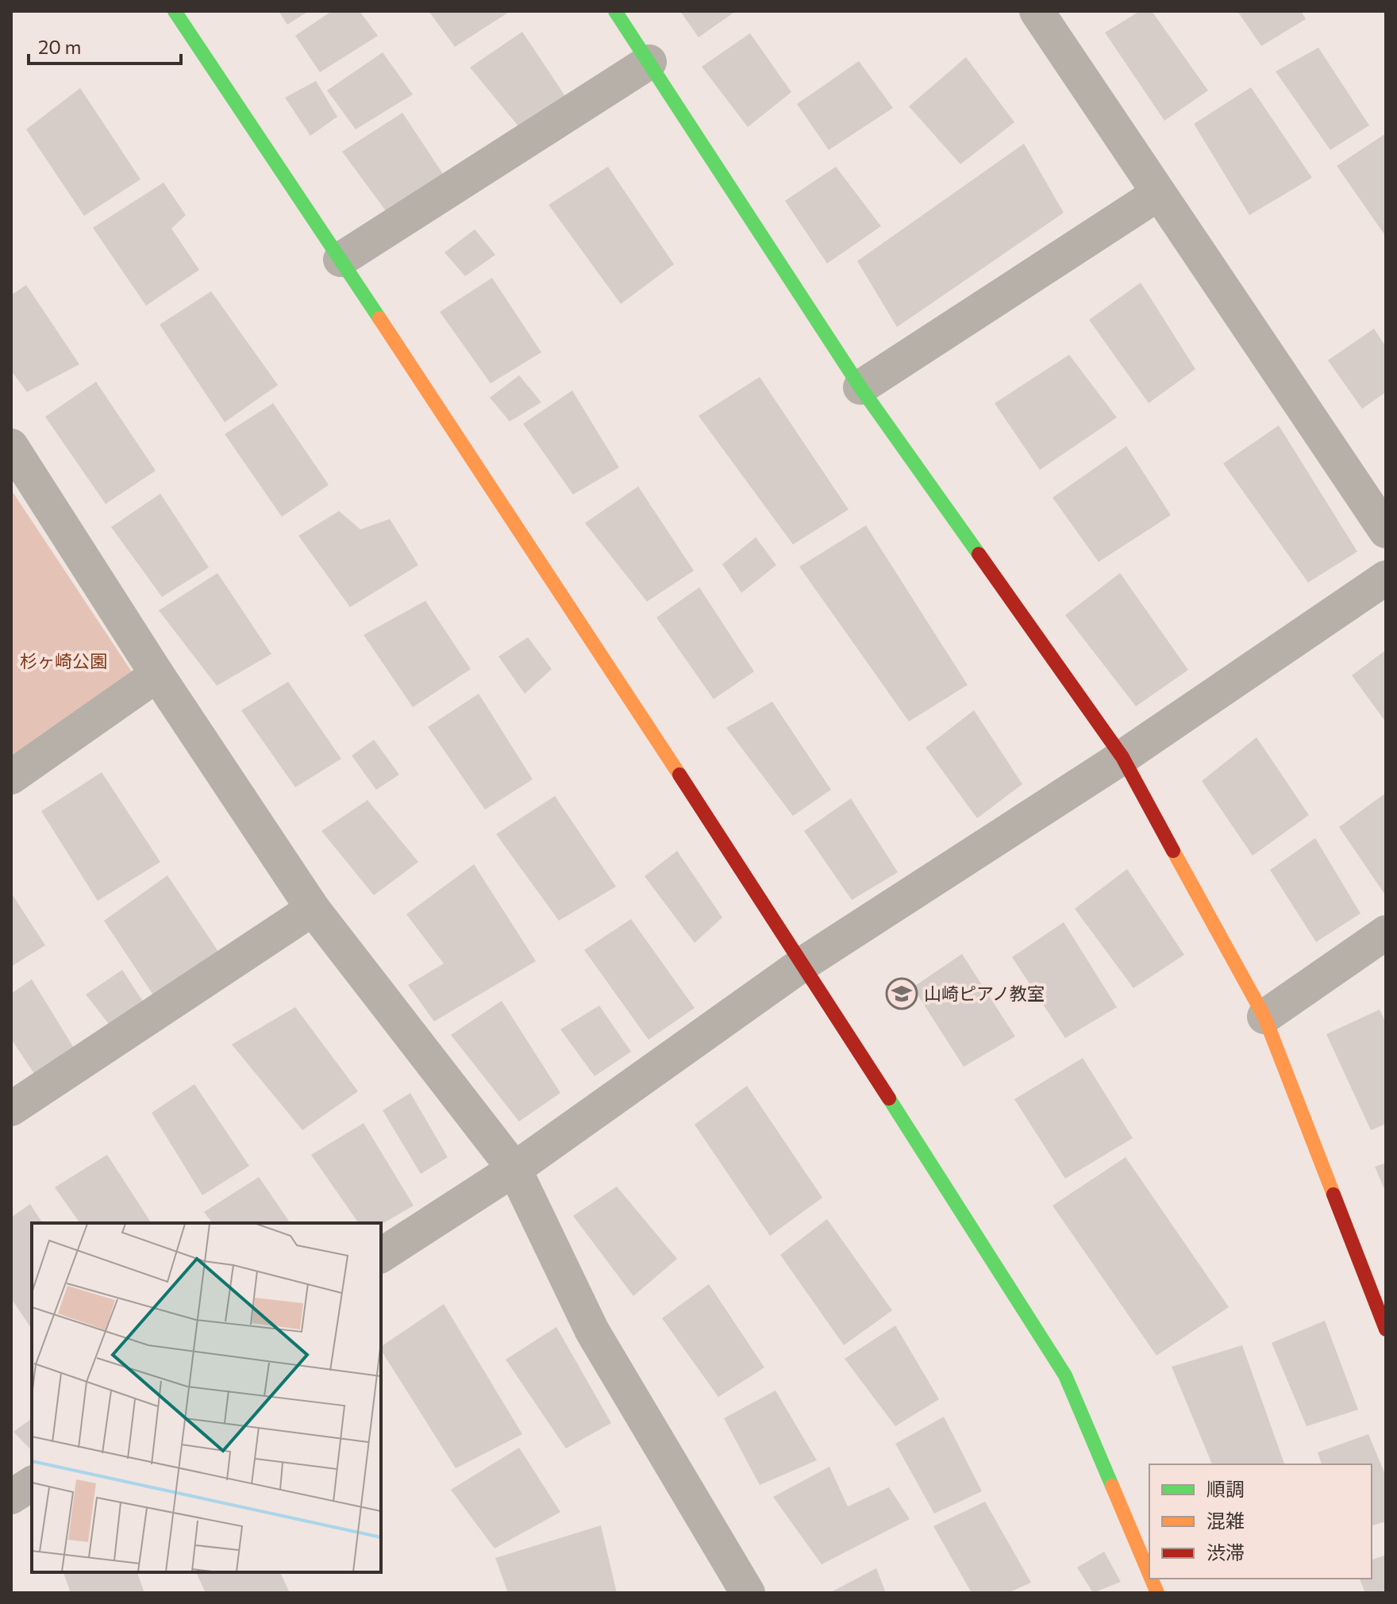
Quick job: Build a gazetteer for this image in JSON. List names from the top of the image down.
{
  "parks": ["杉ヶ崎公園"],
  "places": {
    "school or university": ["山崎ピアノ教室"]
  },
  "legend": ["順調", "混雑", "渋滞"],
  "scale_bar": "20 m"
}
